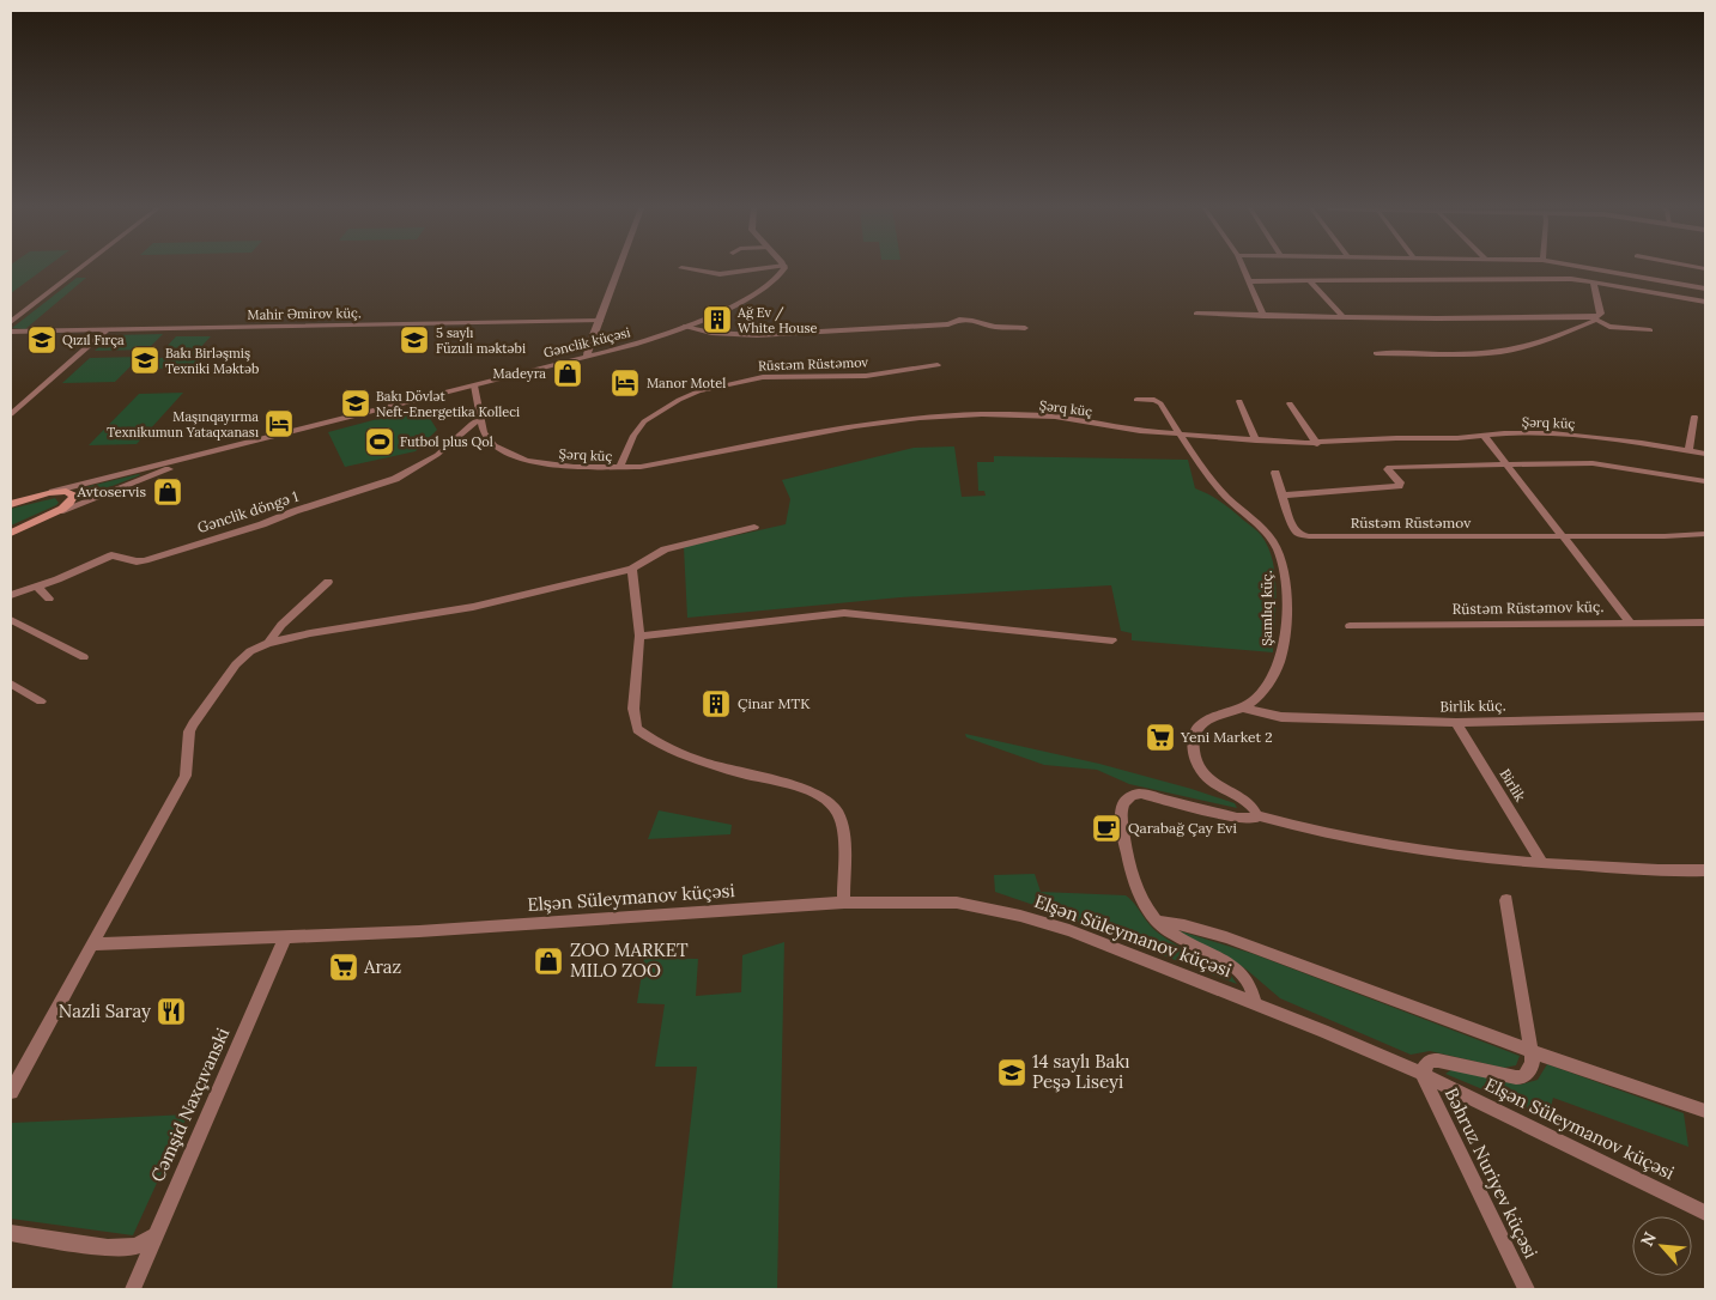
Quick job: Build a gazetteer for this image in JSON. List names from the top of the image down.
{
  "streets": {
    "street": [
      "Mahir Əmirov küç.",
      "Gənclik küçəsi",
      "Rüstəm Rüstəmov",
      "Şərq küç",
      "Gənclik döngə 1",
      "Şamlıq küç.",
      "Rüstəm Rüstəmov küç.",
      "Birlik küç.",
      "Birlik",
      "Elşən Süleymanov küçəsi",
      "Cəmşid Naxçıvanski",
      "Bəhruz Nuriyev küçəsi"
    ]
  },
  "crossings": [
    ["Gənclik küçəsi", "Şərq küç"],
    ["Rüstəm Rüstəmov", "Şərq küç"],
    ["Şərq küç", "Gənclik döngə 1"],
    ["Şərq küç", "Şamlıq küç."],
    ["Şamlıq küç.", "Birlik küç."],
    ["Şamlıq küç.", "Birlik"],
    ["Şamlıq küç.", "Elşən Süleymanov küçəsi"],
    ["Birlik küç.", "Birlik"],
    ["Elşən Süleymanov küçəsi", "Cəmşid Naxçıvanski"],
    ["Elşən Süleymanov küçəsi", "Bəhruz Nuriyev küçəsi"]
  ],
  "places": {
    "building": ["Ağ Ev / White House", "Çinar MTK"],
    "school or university": [
      "Qızıl Fırça",
      "5 saylı Füzuli məktəbi",
      "Bakı Birləşmiş Texniki Məktəb",
      "Bakı Dövlət Neft-Energetika Kolleci",
      "14 saylı Bakı Peşə Liseyi"
    ],
    "shop": ["Madeyra", "Avtoservis", "ZOO MARKET MILO ZOO"],
    "hotel": ["Manor Motel", "Maşınqayırma Texnikumun Yataqxanası"],
    "sports": ["Futbol plus Qol"],
    "supermarket": ["Yeni Market 2", "Araz"],
    "cafe": ["Qarabağ Çay Evi"],
    "restaurant": ["Nazli Saray"]
  },
  "north": "top left"
}
